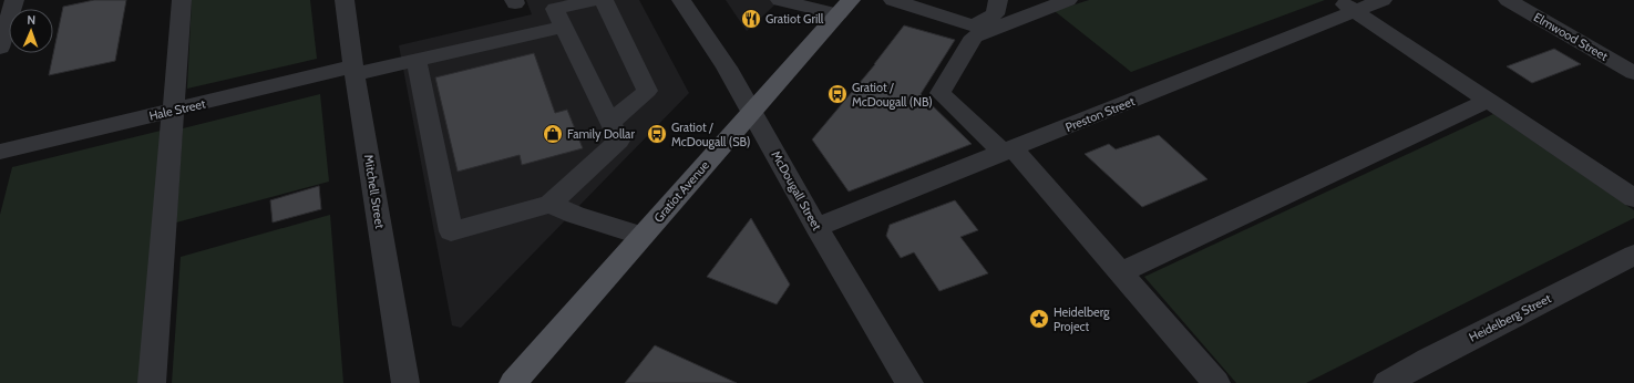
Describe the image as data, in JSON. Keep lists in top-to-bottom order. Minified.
{"streets":{"main road":["Gratiot Avenue"],"street":["Elmwood Street","Hale Street","Preston Street","McDougall Street","Mitchell Street","Heidelberg Street"]},"crossings":[["Hale Street","Mitchell Street"],["Preston Street","McDougall Street"],["McDougall Street","Gratiot Avenue"]],"places":{"restaurant":["Gratiot Grill"],"bus stop":["Gratiot / McDougall (NB)","Gratiot / McDougall (SB)"],"shop":["Family Dollar"],"place":["Heidelberg Project"]},"north":"top"}
